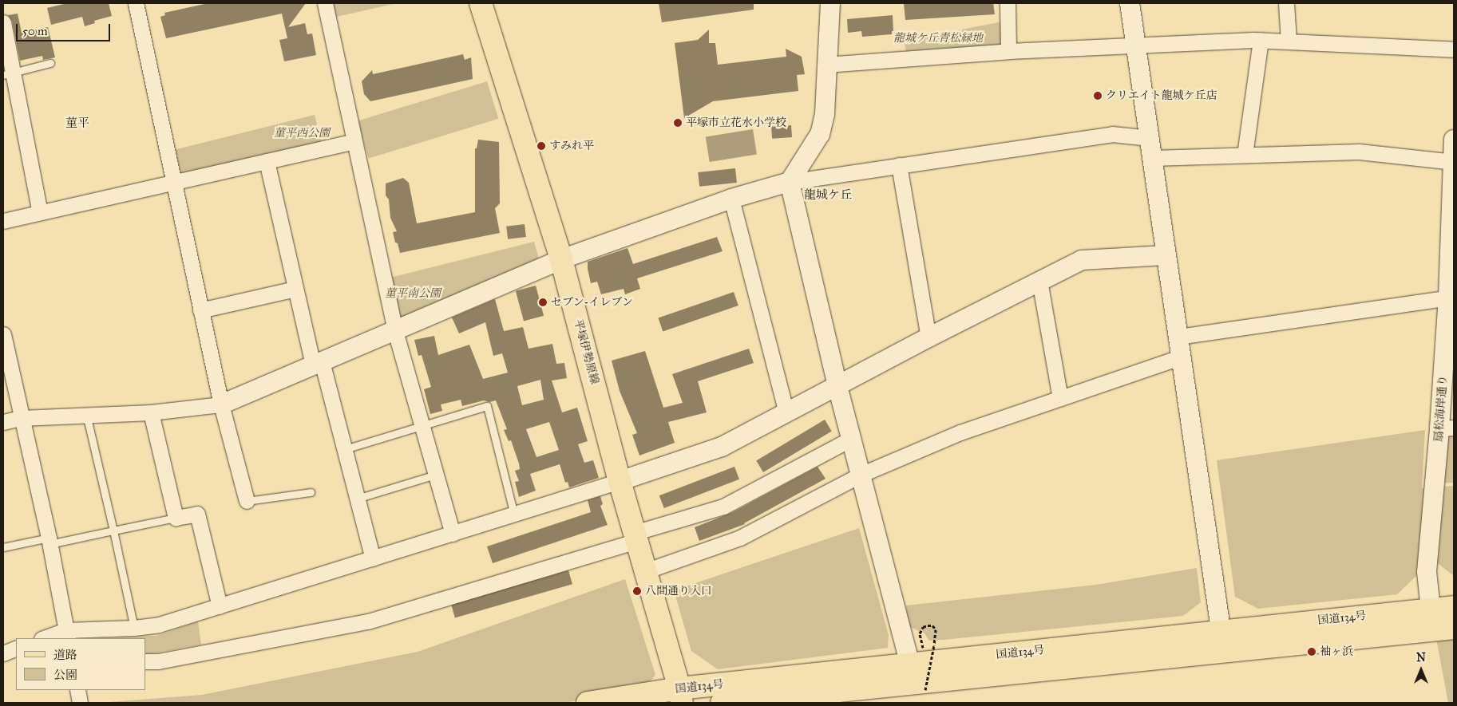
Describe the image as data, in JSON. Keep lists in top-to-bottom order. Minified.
{"streets":{"main road":["平塚伊勢原線","国道134号"],"street":["扇松海岸通り"]},"crossings":[["平塚伊勢原線","国道134号"],["扇松海岸通り","国道134号"]],"districts":["菫平","龍城ケ丘"],"parks":["龍城ケ丘青松緑地","菫平西公園","菫平南公園"],"places":["クリエイト龍城ケ丘店","平塚市立花水小学校","すみれ平","セブン-イレブン","八間通り入口","袖ヶ浜"],"legend":["道路","公園"],"scale_bar":"50 m","north":"top"}
